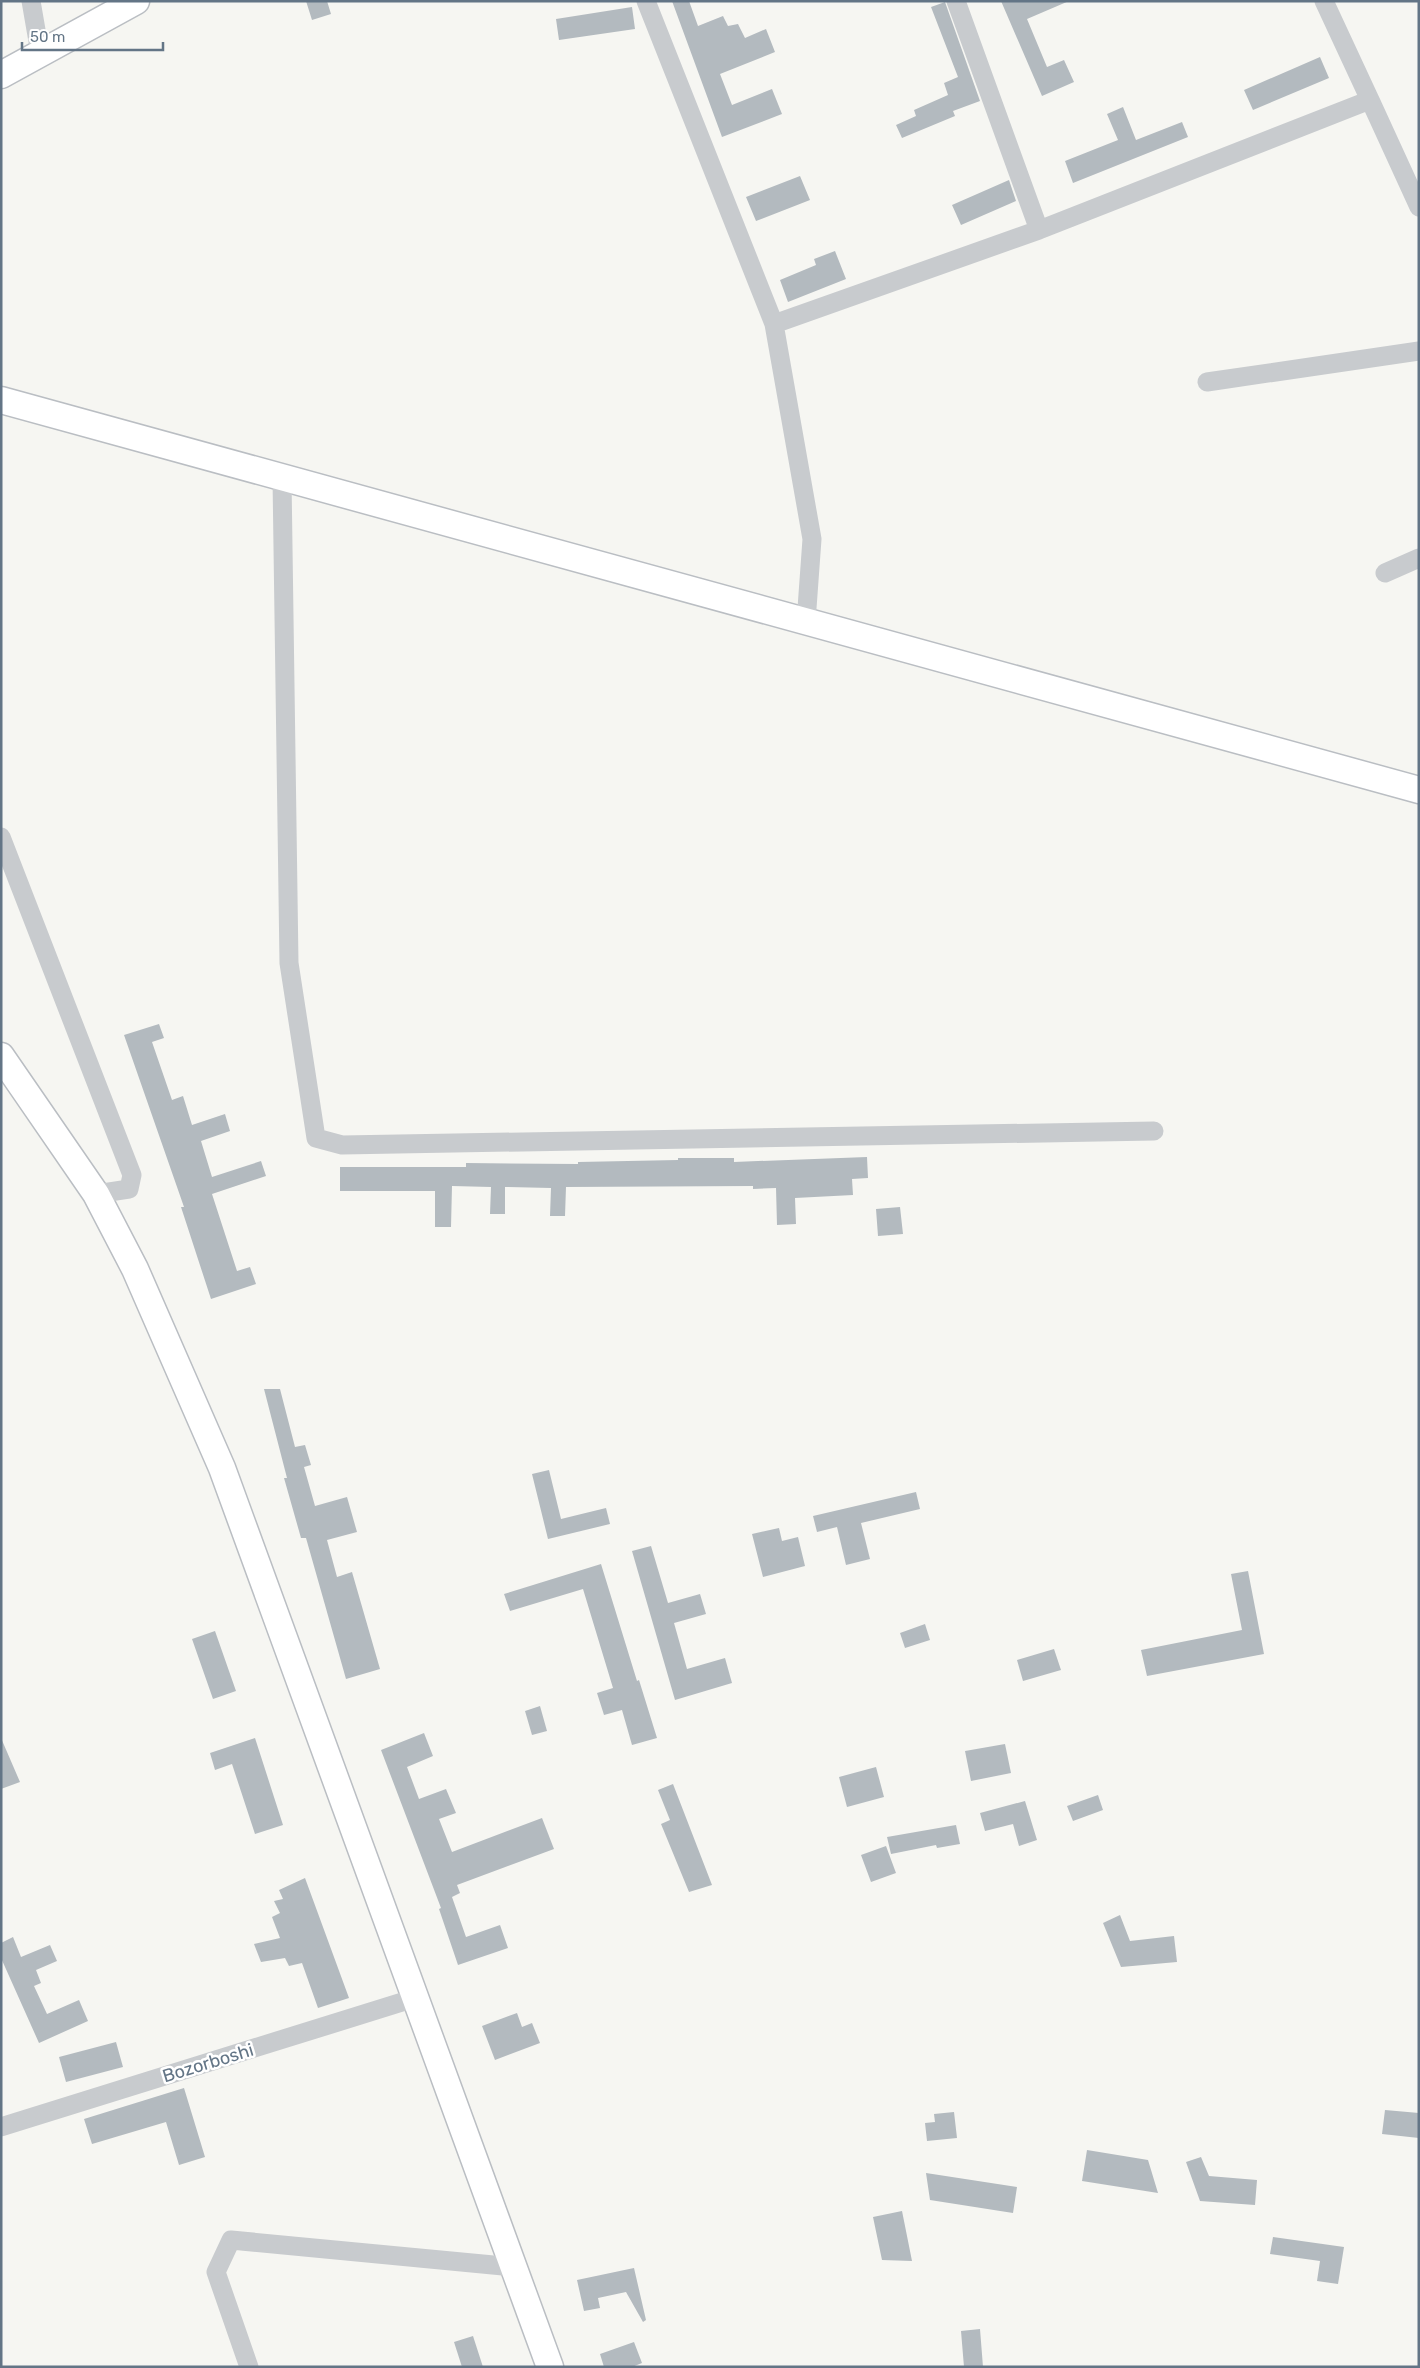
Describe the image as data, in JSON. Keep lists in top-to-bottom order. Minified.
{"streets":{"street":["Bozorboshi"]},"scale_bar":"50 m"}
